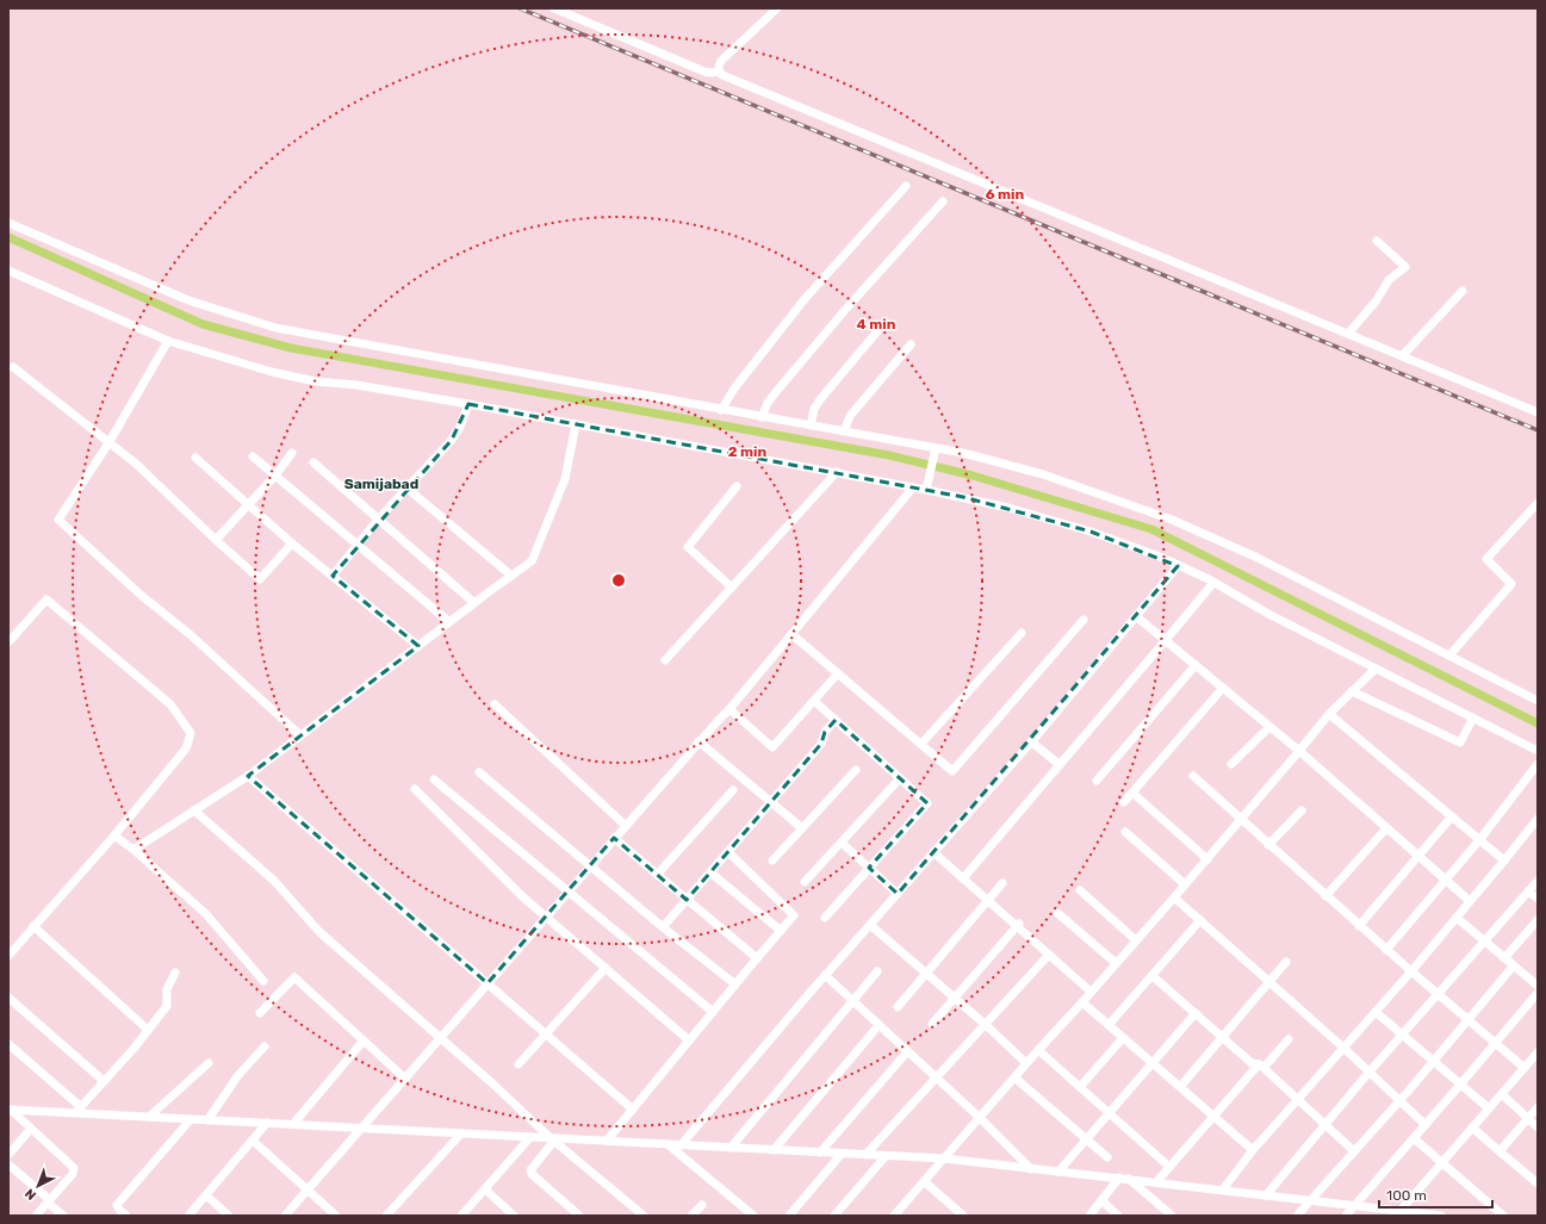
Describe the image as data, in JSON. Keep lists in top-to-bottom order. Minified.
{"districts":["Samijabad"],"scale_bar":"100 m","north":"bottom left","rings":["6 min","4 min","2 min"]}
